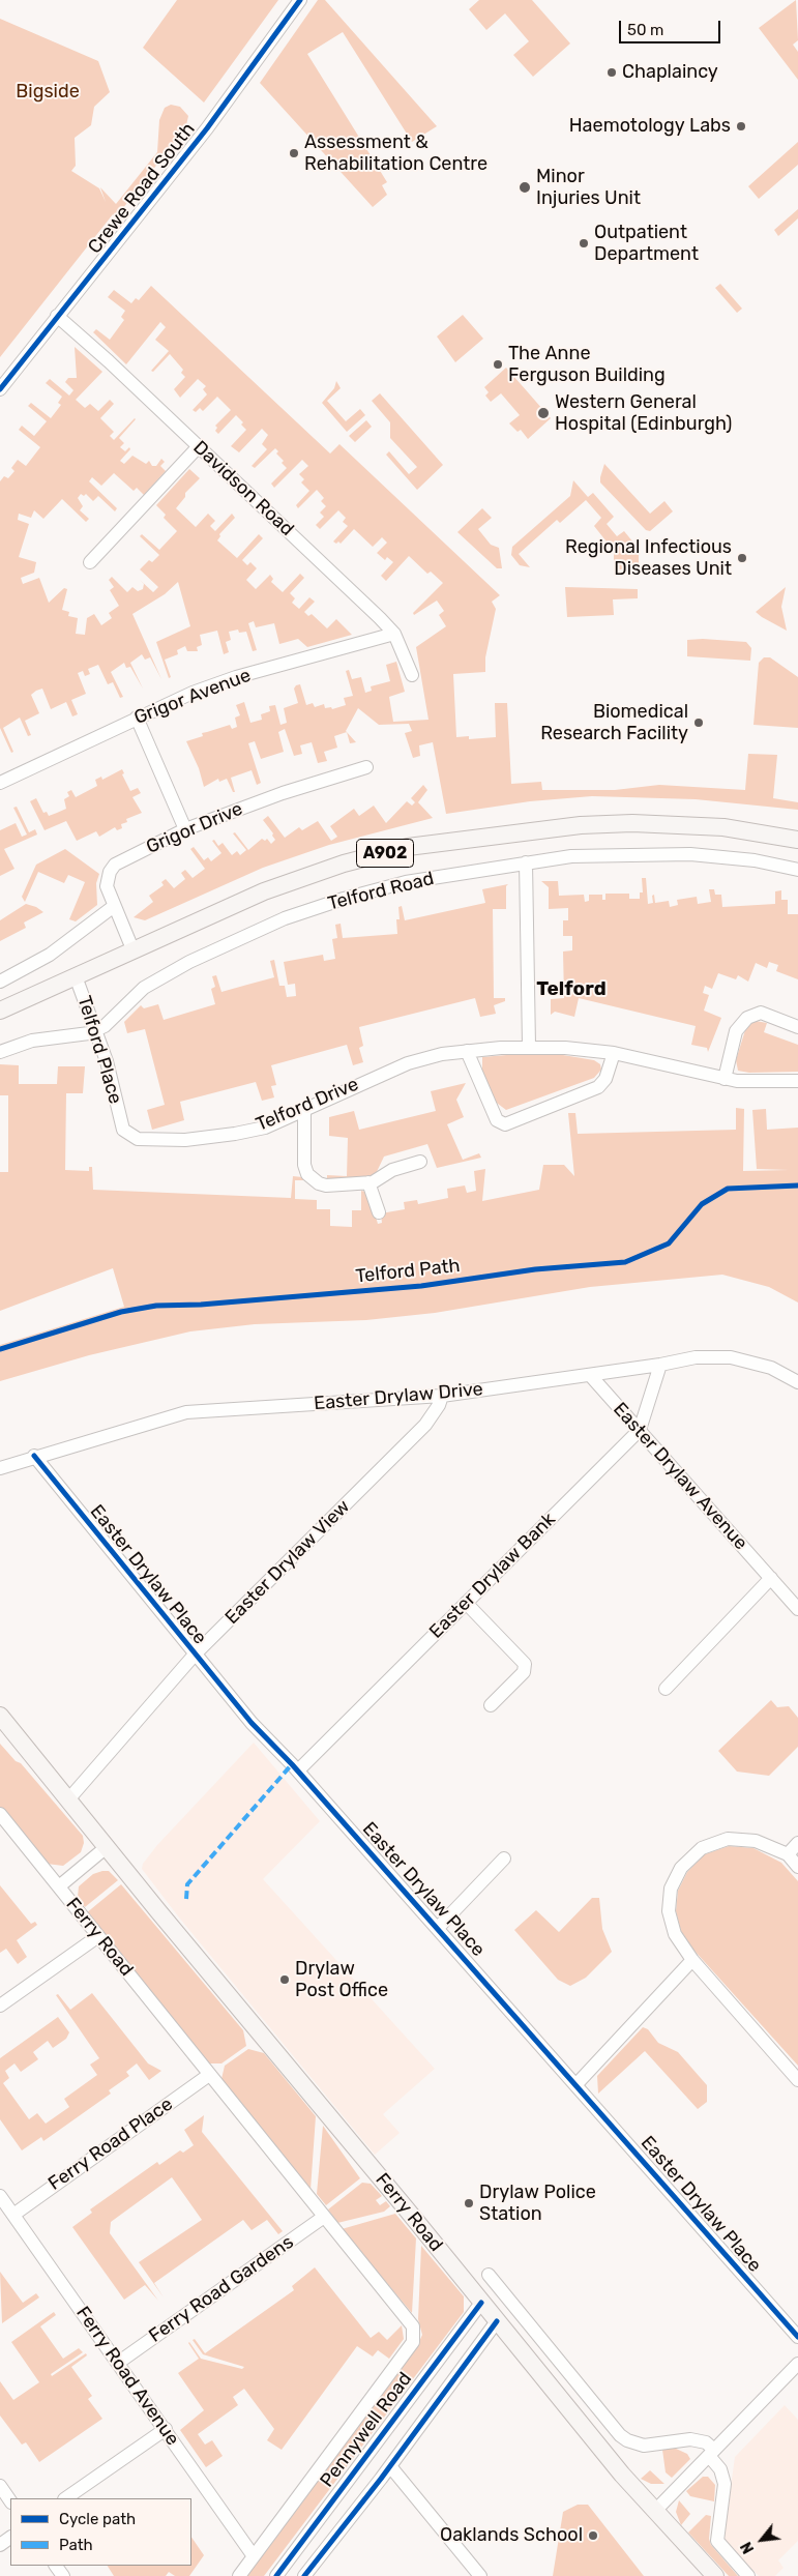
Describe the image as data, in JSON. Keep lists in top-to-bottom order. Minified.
{"streets":{"main road":["A902","Telford Road","Ferry Road"],"street":["Crewe Road South","Davidson Road","Grigor Avenue","Grigor Drive","Telford Place","Telford Drive","Easter Drylaw Drive","Easter Drylaw Avenue","Easter Drylaw View","Easter Drylaw Place","Easter Drylaw Bank","Ferry Road Place","Ferry Road Gardens","Ferry Road Avenue","Pennywell Road"],"cycle path":["Telford Path"]},"crossings":[["Crewe Road South","Davidson Road"],["Davidson Road","Grigor Avenue"],["Grigor Drive","Telford Road"],["Telford Road","Telford Place"],["Telford Place","Telford Drive"],["Easter Drylaw Drive","Easter Drylaw Avenue"],["Easter Drylaw Drive","Easter Drylaw View"],["Easter Drylaw Drive","Easter Drylaw Place"],["Easter Drylaw Drive","Easter Drylaw Bank"],["Easter Drylaw Avenue","Easter Drylaw Bank"],["Easter Drylaw View","Easter Drylaw Place"],["Easter Drylaw View","Ferry Road"],["Easter Drylaw Place","Easter Drylaw Bank"],["Ferry Road","Ferry Road Place"],["Ferry Road","Ferry Road Gardens"],["Ferry Road","Pennywell Road"],["Ferry Road Place","Ferry Road Avenue"],["Ferry Road Gardens","Ferry Road Avenue"],["Ferry Road Avenue","Pennywell Road"]],"districts":["Telford"],"parks":["Bigside"],"places":["Chaplaincy","Haemotology Labs","Assessment & Rehabilitation Centre","Minor Injuries Unit","Outpatient Department","The Anne Ferguson Building","Western General Hospital (Edinburgh)","Regional Infectious Diseases Unit","Biomedical Research Facility","Drylaw Post Office","Drylaw Police Station","Oaklands School"],"legend":["Cycle path","Path"],"scale_bar":"50 m","north":"bottom left"}
